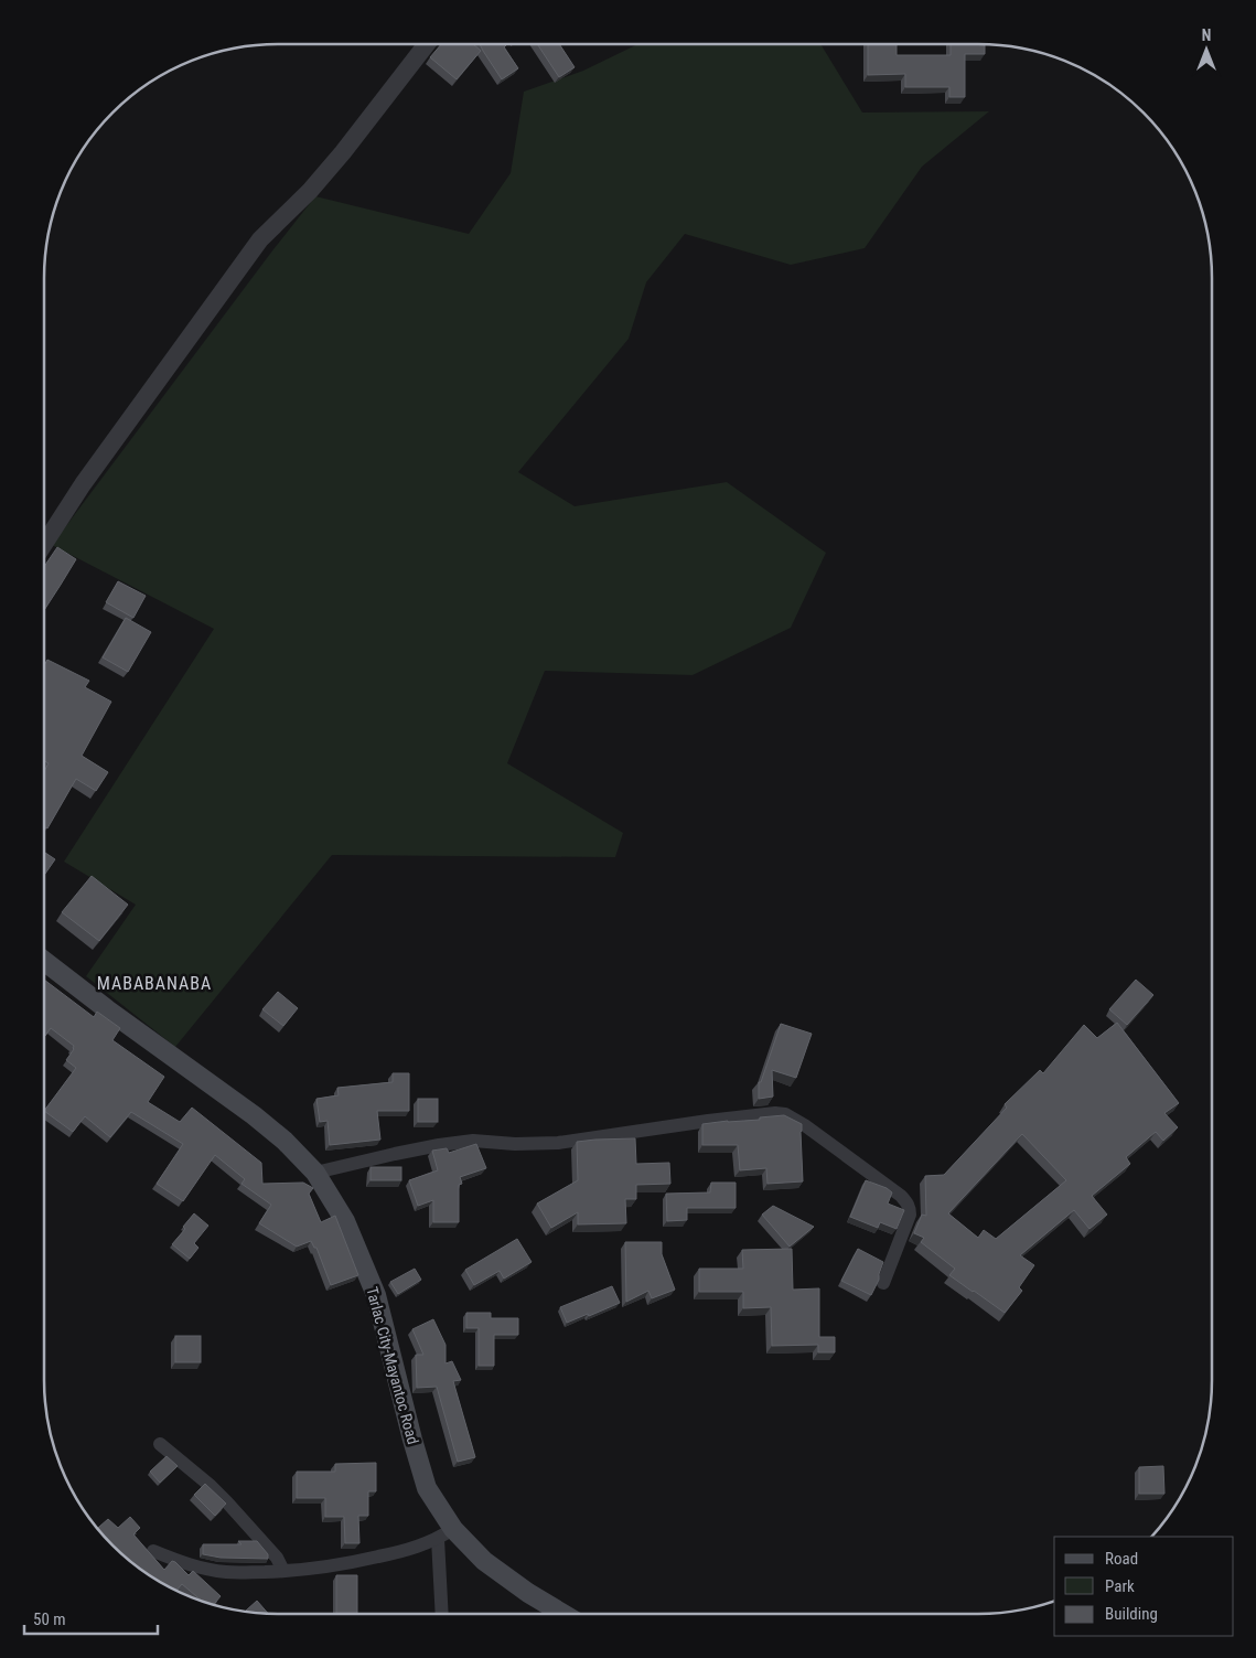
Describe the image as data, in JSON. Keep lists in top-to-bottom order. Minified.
{"streets":{"main road":["Tarlac City-Mayantoc Road"]},"districts":["MABABANABA"],"legend":["Road","Park","Building"],"scale_bar":"50 m","north":"top"}
